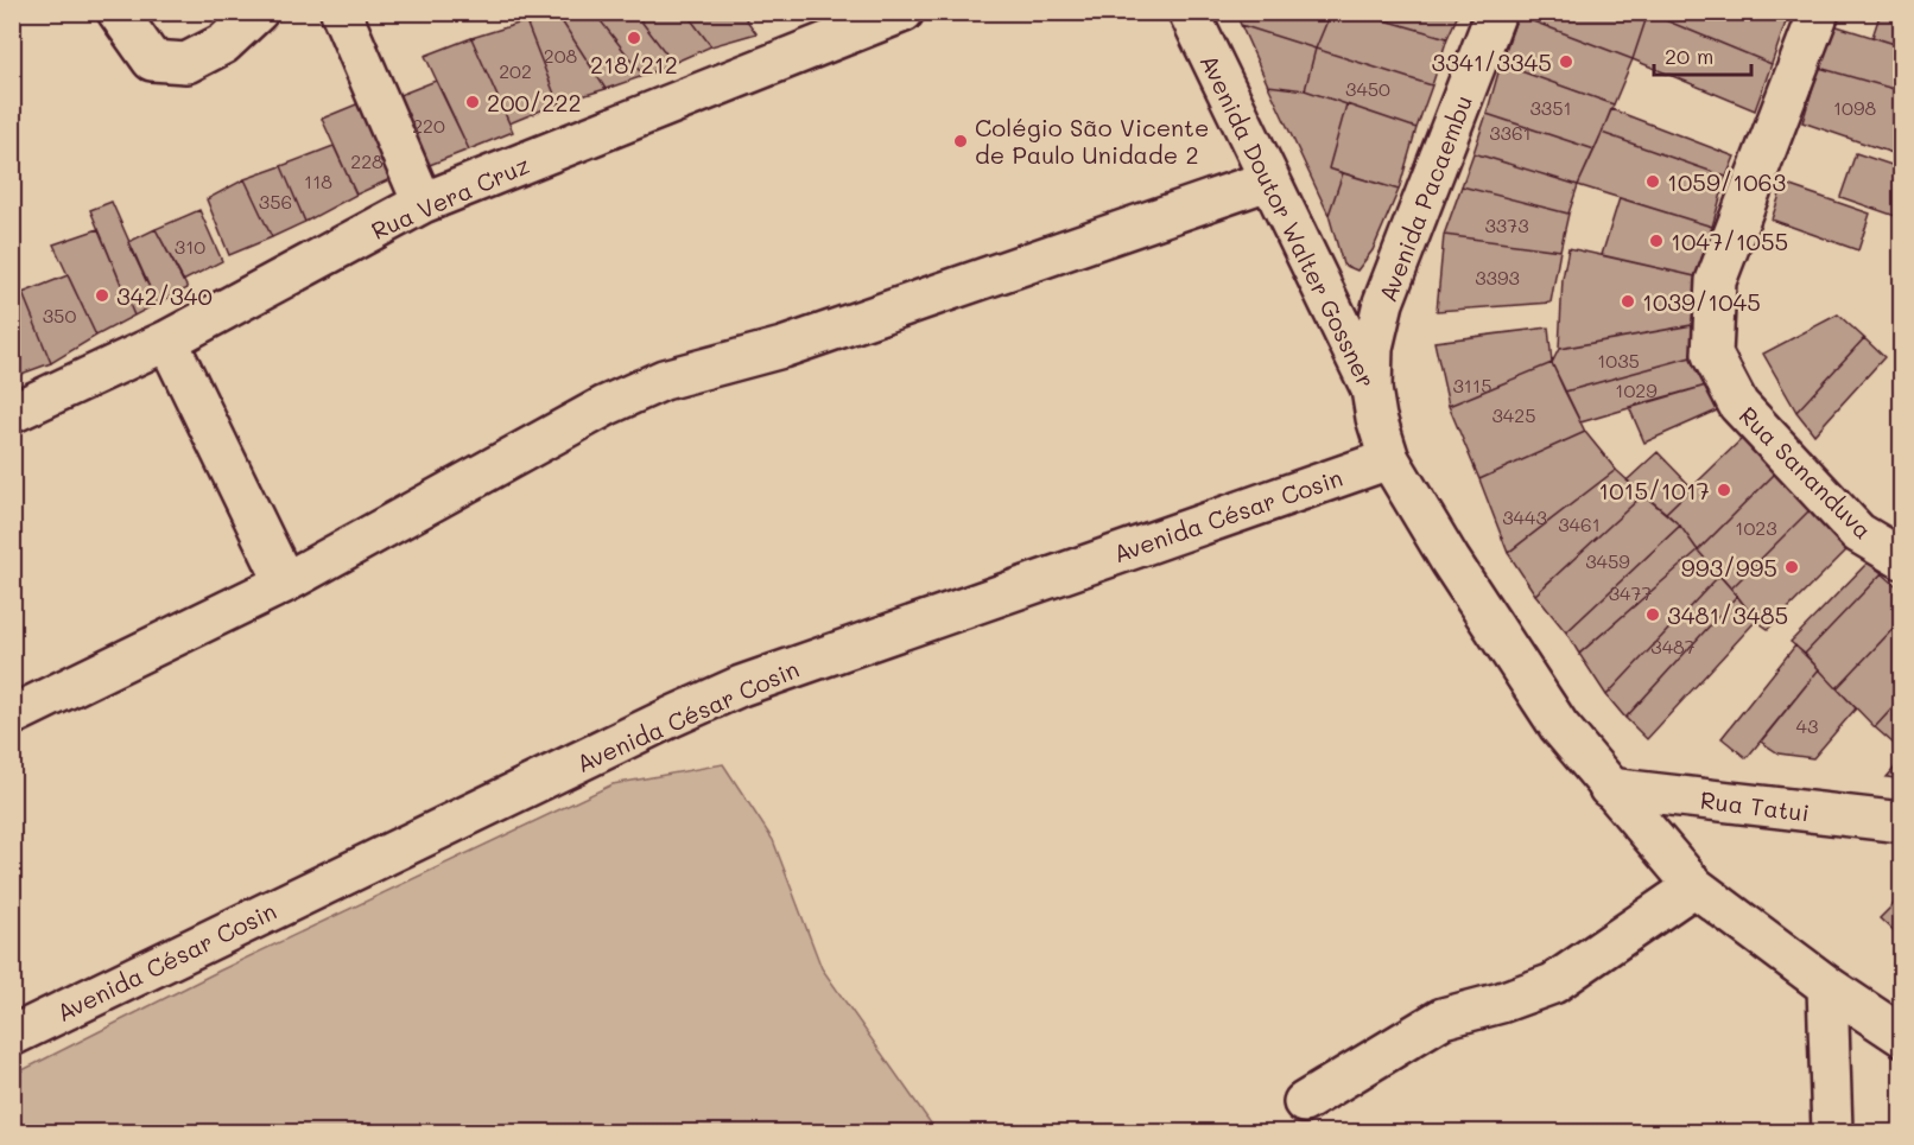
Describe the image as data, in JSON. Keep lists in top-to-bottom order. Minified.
{"streets":{"street":["Rua Vera Cruz","Avenida Pacaembu","Avenida Doutor Walter Gossner","Rua Sananduva","Avenida César Cosin","Rua Tatui"]},"crossings":[["Avenida Pacaembu","Avenida Doutor Walter Gossner"],["Avenida Doutor Walter Gossner","Avenida César Cosin"],["Avenida Doutor Walter Gossner","Rua Tatui"]],"places":["218/212","3341/3345","200/222","Colégio São Vicente de Paulo Unidade 2","1059/1063","1047/1055","342/340","1039/1045","1015/1017","993/995","3481/3485"],"house_numbers":["208","202","3450","3351","1098","220","3361","228","118","356","3373","310","3393","350","1035","3115","1029","3425","3443","3461","1023","3459","3477","3487","43"],"scale_bar":"20 m"}
